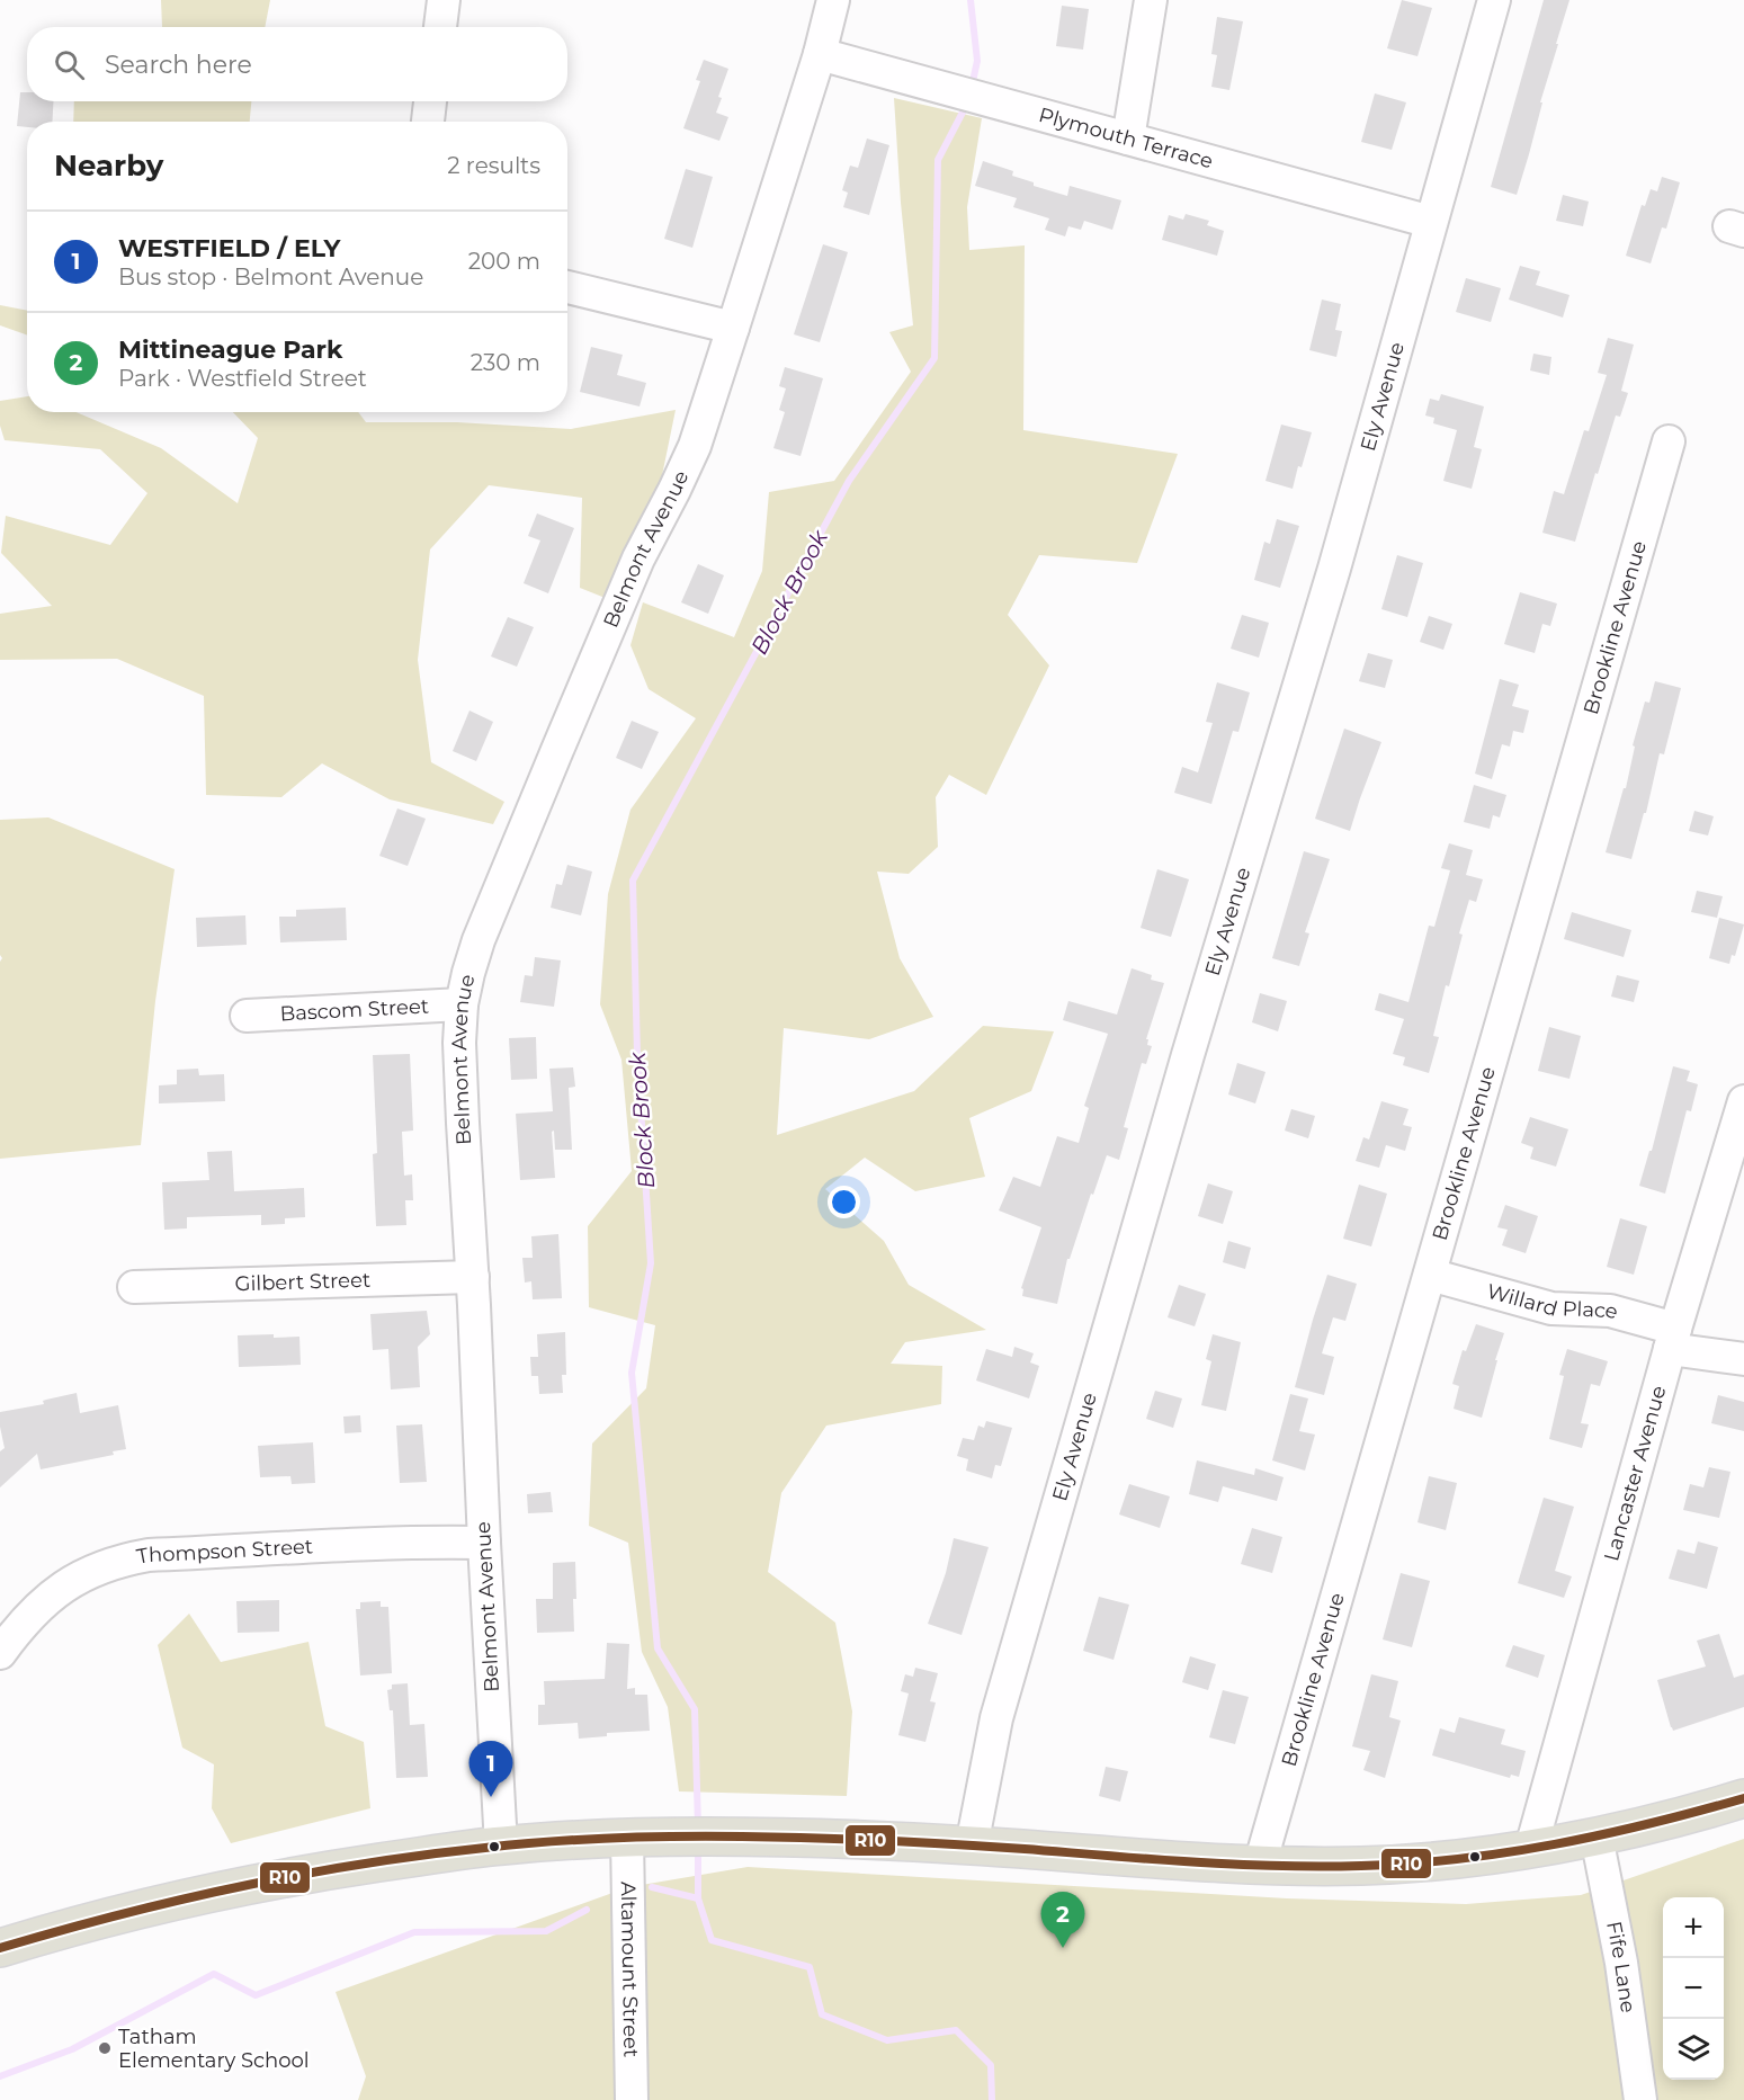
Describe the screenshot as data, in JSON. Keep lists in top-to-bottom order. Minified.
{"streets":{"street":["Plymouth Terrace","Ely Avenue","Belmont Avenue","Brookline Avenue","Bascom Street","Gilbert Street","Willard Place","Lancaster Avenue","Thompson Street","Fife Lane","Altamount Street"]},"crossings":[["Plymouth Terrace","Ely Avenue"],["Plymouth Terrace","Belmont Avenue"],["Belmont Avenue","Bascom Street"],["Belmont Avenue","Gilbert Street"],["Belmont Avenue","Thompson Street"],["Brookline Avenue","Willard Place"],["Willard Place","Lancaster Avenue"]],"water":["Block Brook"],"places":["Tatham Elementary School"],"lines":["transit line R10"],"page":{"search":"Search here","heading":["Nearby","2 results"],"list":[{"mark":"1","name":"WESTFIELD / ELY","note":"Bus stop · Belmont Avenue","value":"200 m"},{"mark":"2","name":"Mittineague Park","note":"Park · Westfield Street","value":"230 m"}],"pins":["1","2"],"map_buttons":["+","−"]}}
